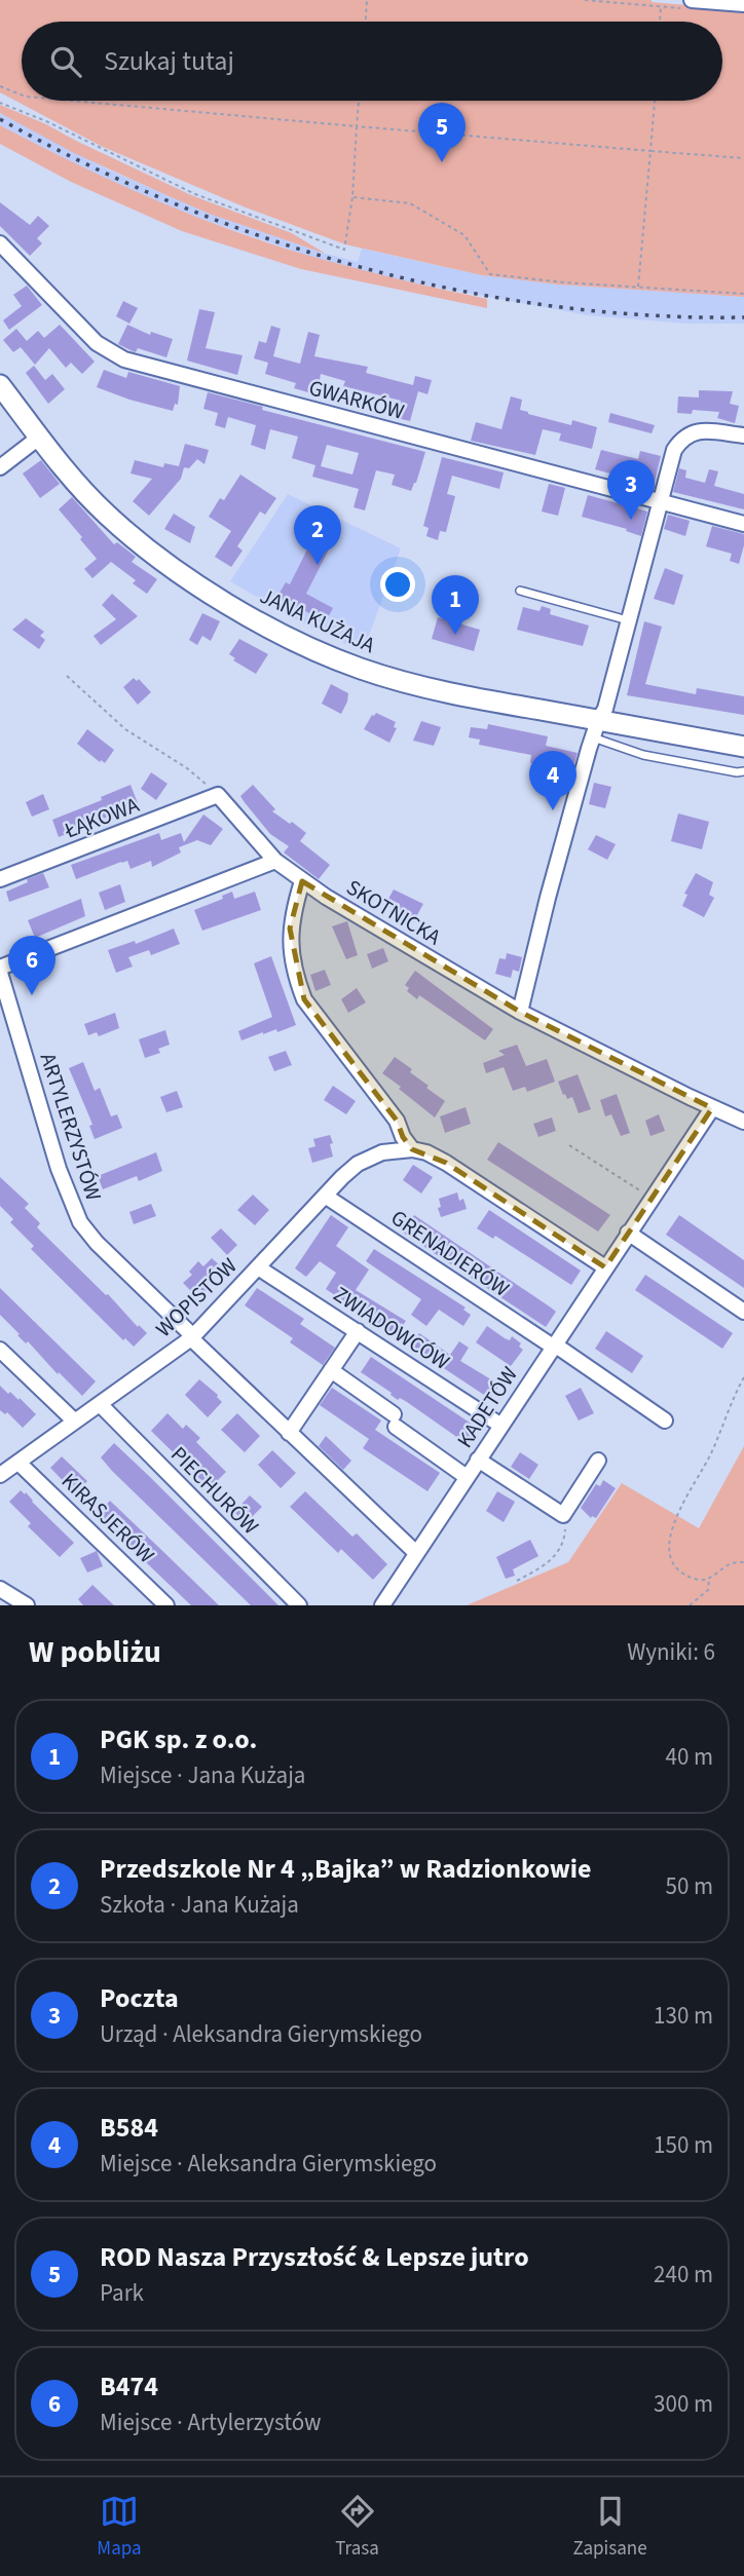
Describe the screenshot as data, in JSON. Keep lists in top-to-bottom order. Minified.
{"streets":{"street":["GWARKÓW","JANA KUŻAJA","ŁĄKOWA","SKOTNICKA","ARTYLERZYSTÓW","GRENADIERÓW","WOPISTÓW","ZWIADOWCÓW","KADETÓW","PIECHURÓW","KIRASJERÓW"]},"crossings":[["ŁĄKOWA","SKOTNICKA"],["SKOTNICKA","KADETÓW"],["ARTYLERZYSTÓW","WOPISTÓW"],["ARTYLERZYSTÓW","KADETÓW"],["GRENADIERÓW","WOPISTÓW"],["GRENADIERÓW","KADETÓW"],["WOPISTÓW","ZWIADOWCÓW"],["WOPISTÓW","KADETÓW"],["WOPISTÓW","PIECHURÓW"],["WOPISTÓW","KIRASJERÓW"],["ZWIADOWCÓW","KADETÓW"]],"page":{"search":"Szukaj tutaj","pins":["5","3","2","1","4","6"],"heading":["W pobliżu","Wyniki: 6"],"list":[{"mark":"1","name":"PGK sp. z o.o.","note":"Miejsce · Jana Kużaja","value":"40 m"},{"mark":"2","name":"Przedszkole Nr 4 „Bajka” w Radzionkowie","note":"Szkoła · Jana Kużaja","value":"50 m"},{"mark":"3","name":"Poczta","note":"Urząd · Aleksandra Gierymskiego","value":"130 m"},{"mark":"4","name":"B584","note":"Miejsce · Aleksandra Gierymskiego","value":"150 m"},{"mark":"5","name":"ROD Nasza Przyszłość & Lepsze jutro","note":"Park","value":"240 m"},{"mark":"6","name":"B474","note":"Miejsce · Artylerzystów","value":"300 m"}],"nav":["Mapa","Trasa","Zapisane"]}}
